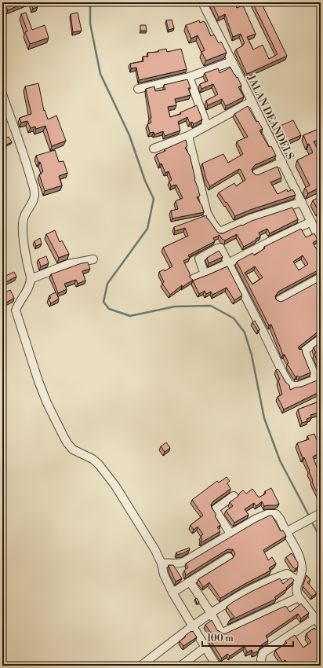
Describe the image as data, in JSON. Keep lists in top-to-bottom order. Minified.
{"streets":{"street":["JALAN DEANDELS"]},"scale_bar":"100 m"}
